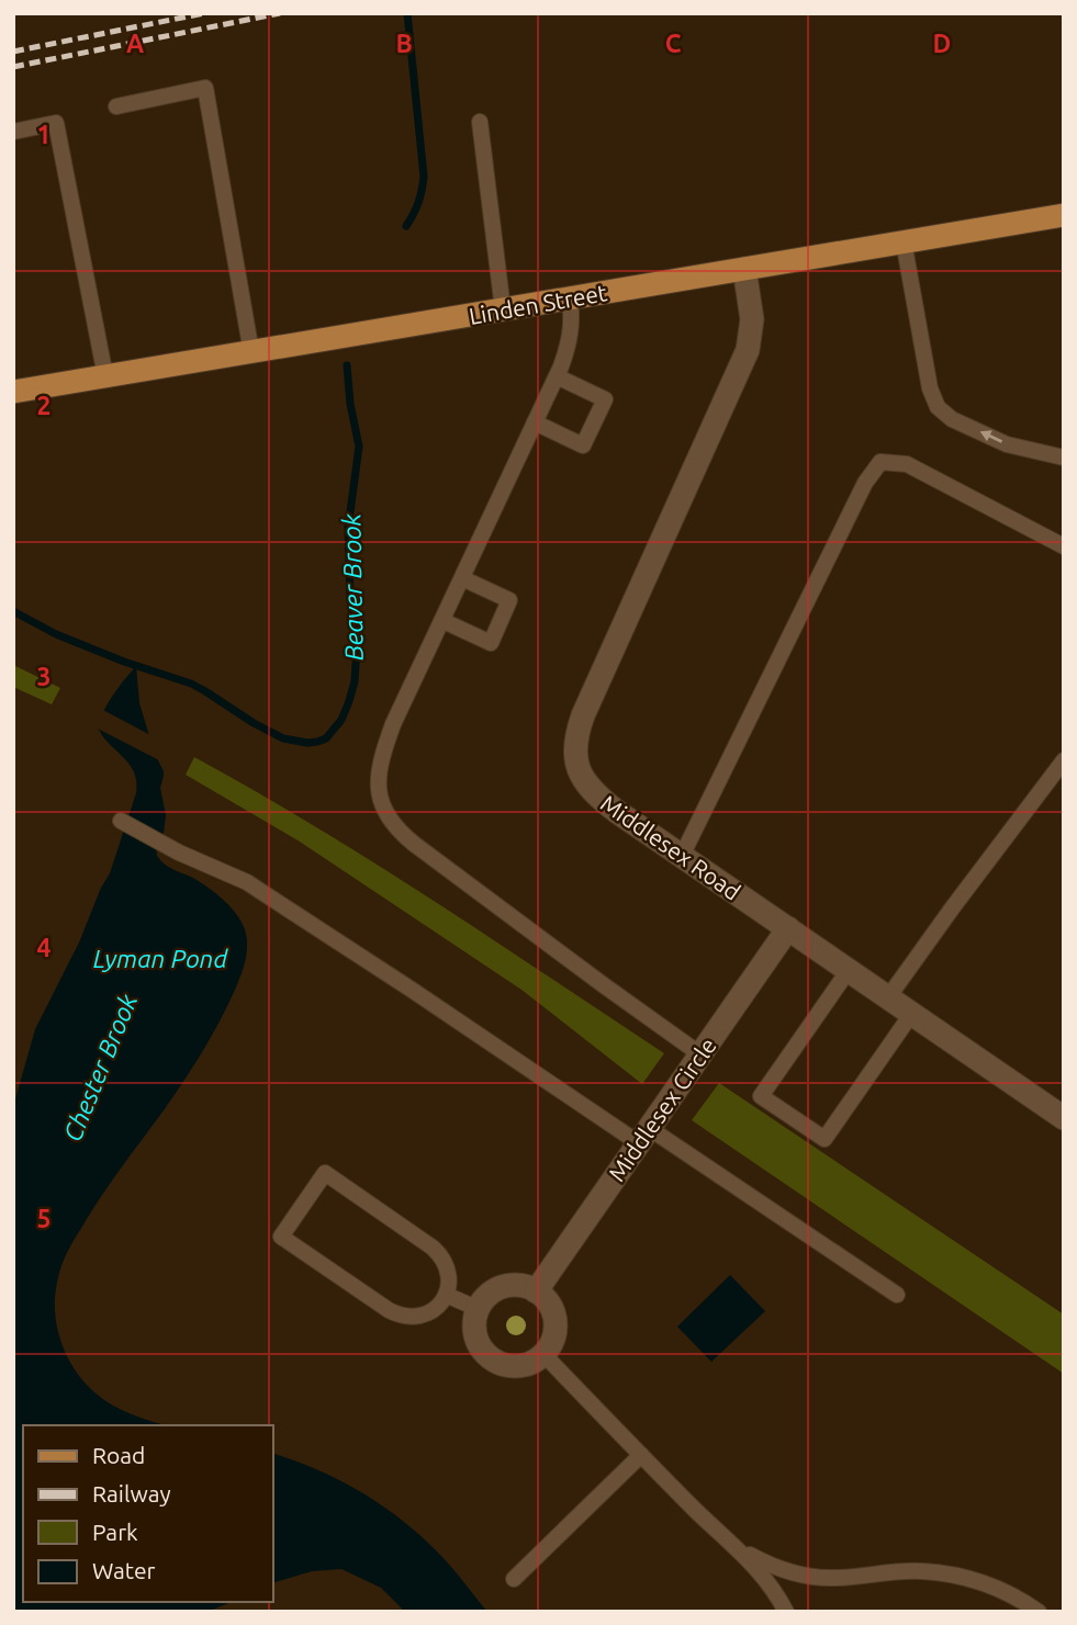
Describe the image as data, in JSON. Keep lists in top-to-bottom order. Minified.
{"streets":{"main road":["Linden Street"],"street":["Middlesex Road","Middlesex Circle"]},"crossings":[["Linden Street","Middlesex Road"],["Middlesex Road","Middlesex Circle"]],"water":["Beaver Brook","Lyman Pond","Chester Brook"],"legend":["Road","Railway","Park","Water"],"grid":{"columns":["A","B","C","D"],"rows":["1","2","3","4","5"]}}
